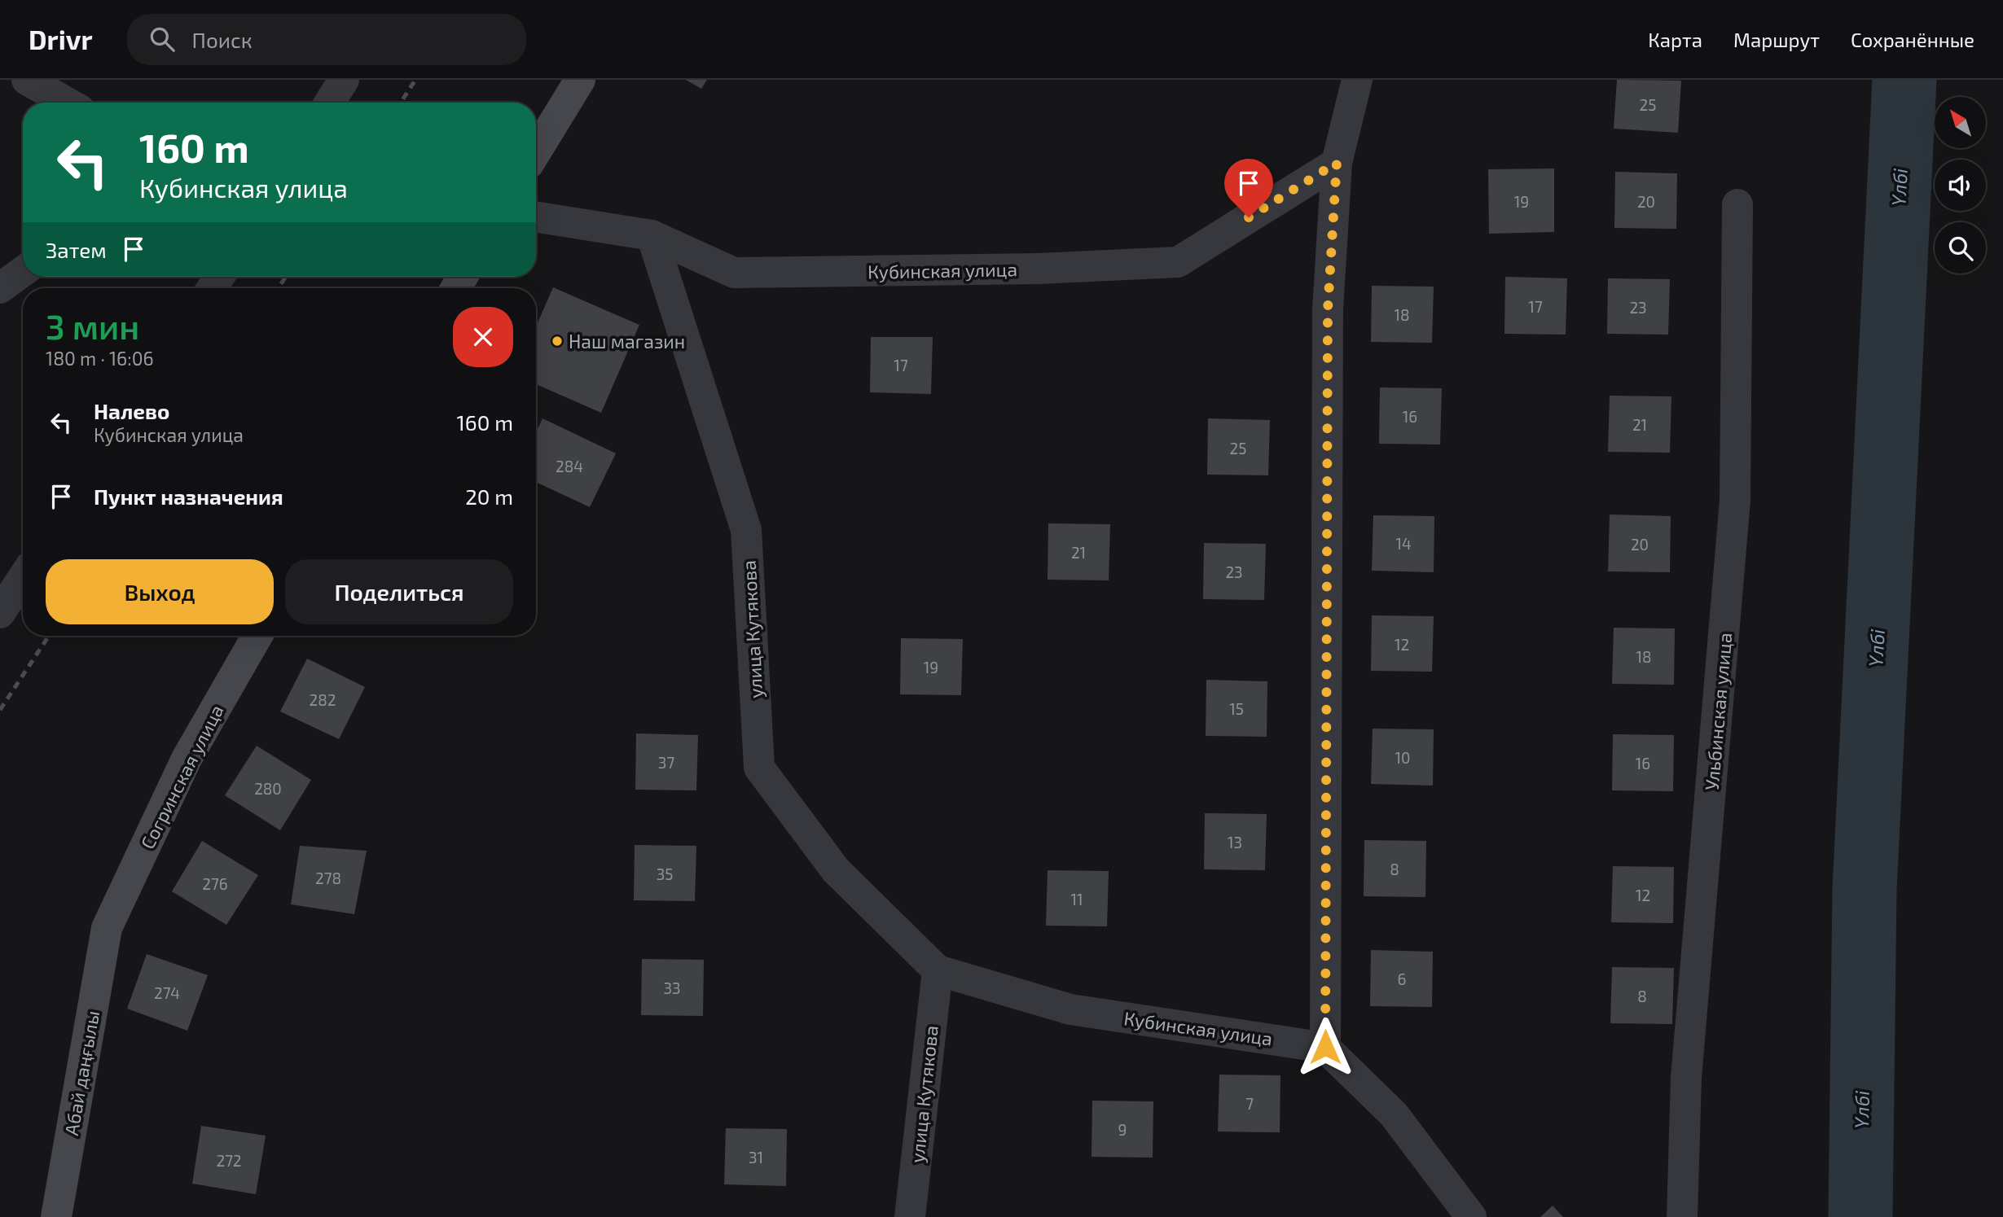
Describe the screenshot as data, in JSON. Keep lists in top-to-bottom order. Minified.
{"streets":{"main road":["Согринская улица","Абай даңғылы"],"street":["Кубинская улица","улица Кутякова","Ульбинская улица"]},"crossings":[["Кубинская улица","улица Кутякова"],["Согринская улица","Абай даңғылы"]],"water":["Үлбі"],"places":["Наш магазин"],"house_numbers":["25","19","20","17","23","18","17","16","21","25","284","14","20","21","23","12","18","19","282","15","10","37","16","280","13","8","35","278","276","12","11","6","33","274","8","7","9","31","272"],"north":"top left","page":{"header":"Drivr","search":"Поиск","nav":["Карта","Маршрут","Сохранённые"],"turn":["160 m","Кубинская улица"],"then":"Затем","heading":["3 мин","180 m · 16:06"],"list":[{"name":"Налево","note":"Кубинская улица","value":"160 m"},{"name":"Пункт назначения","value":"20 m"}],"buttons":["Выход","Поделиться"]}}
